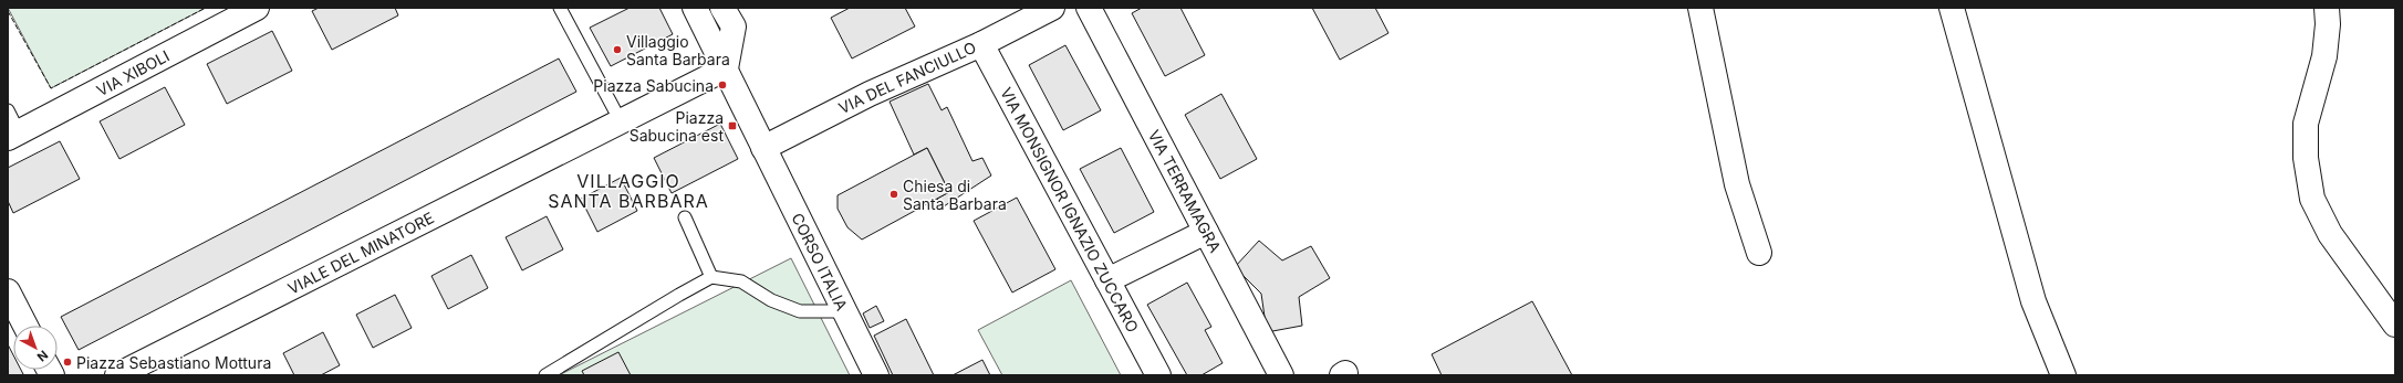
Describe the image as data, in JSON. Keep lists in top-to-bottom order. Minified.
{"streets":{"street":["VIA XIBOLI","VIA DEL FANCIULLO","VIA TERRAMAGRA","VIA MONSIGNOR IGNAZIO ZUCCARO","VIALE DEL MINATORE","CORSO ITALIA"]},"crossings":[["VIA DEL FANCIULLO","VIA MONSIGNOR IGNAZIO ZUCCARO"],["VIA DEL FANCIULLO","CORSO ITALIA"]],"districts":["VILLAGGIO SANTA BARBARA"],"places":{"other":["Villaggio Santa Barbara","Piazza Sabucina","Chiesa di Santa Barbara","Piazza Sebastiano Mottura"],"transit":["Piazza Sabucina est"]},"north":"bottom right"}
